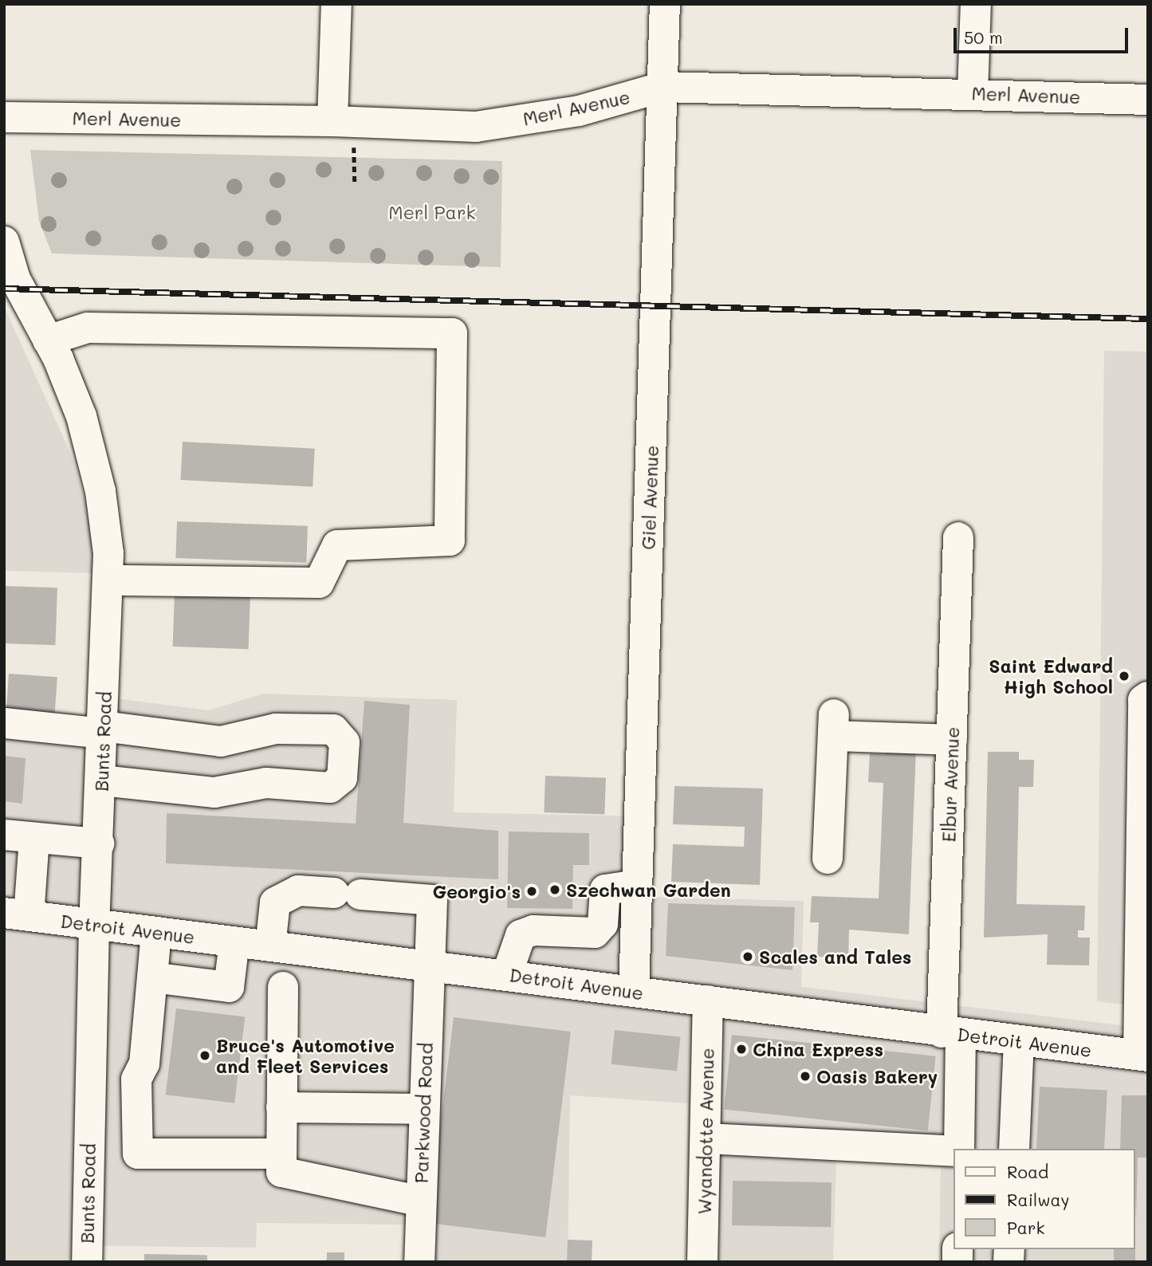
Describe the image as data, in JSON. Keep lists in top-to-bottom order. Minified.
{"streets":{"street":["Merl Avenue","Giel Avenue","Bunts Road","Elbur Avenue","Detroit Avenue","Parkwood Road","Wyandotte Avenue"]},"crossings":[["Merl Avenue","Giel Avenue"],["Giel Avenue","Detroit Avenue"],["Bunts Road","Detroit Avenue"],["Elbur Avenue","Detroit Avenue"],["Detroit Avenue","Parkwood Road"],["Detroit Avenue","Wyandotte Avenue"]],"parks":["Merl Park"],"places":["Saint Edward High School","Szechwan Garden","Georgio's","Scales and Tales","China Express","Bruce's Automotive and Fleet Services","Oasis Bakery"],"legend":["Road","Railway","Park"],"scale_bar":"50 m"}
